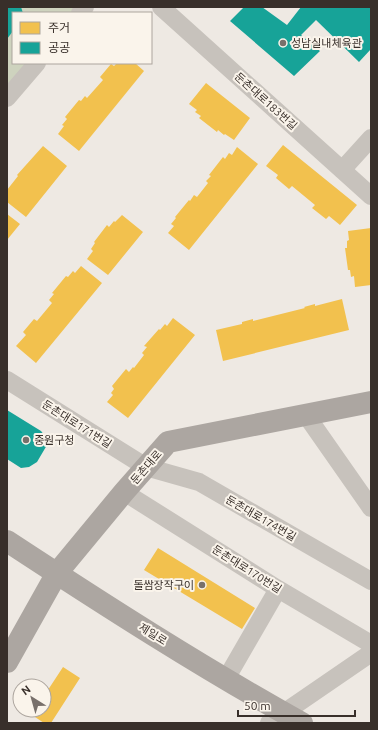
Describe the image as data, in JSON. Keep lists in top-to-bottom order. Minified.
{"streets":{"main road":["둔촌대로","제일로"],"street":["둔촌대로183번길","둔촌대로171번길","둔촌대로174번길","둔촌대로170번길"]},"crossings":[["둔촌대로171번길","둔촌대로"],["둔촌대로171번길","둔촌대로174번길"],["둔촌대로","둔촌대로174번길"],["둔촌대로","둔촌대로170번길"],["둔촌대로","제일로"]],"places":["성남실내체육관","중원구청","돌쌈장작구이"],"legend":["주거","공공"],"scale_bar":"50 m","north":"top left"}
